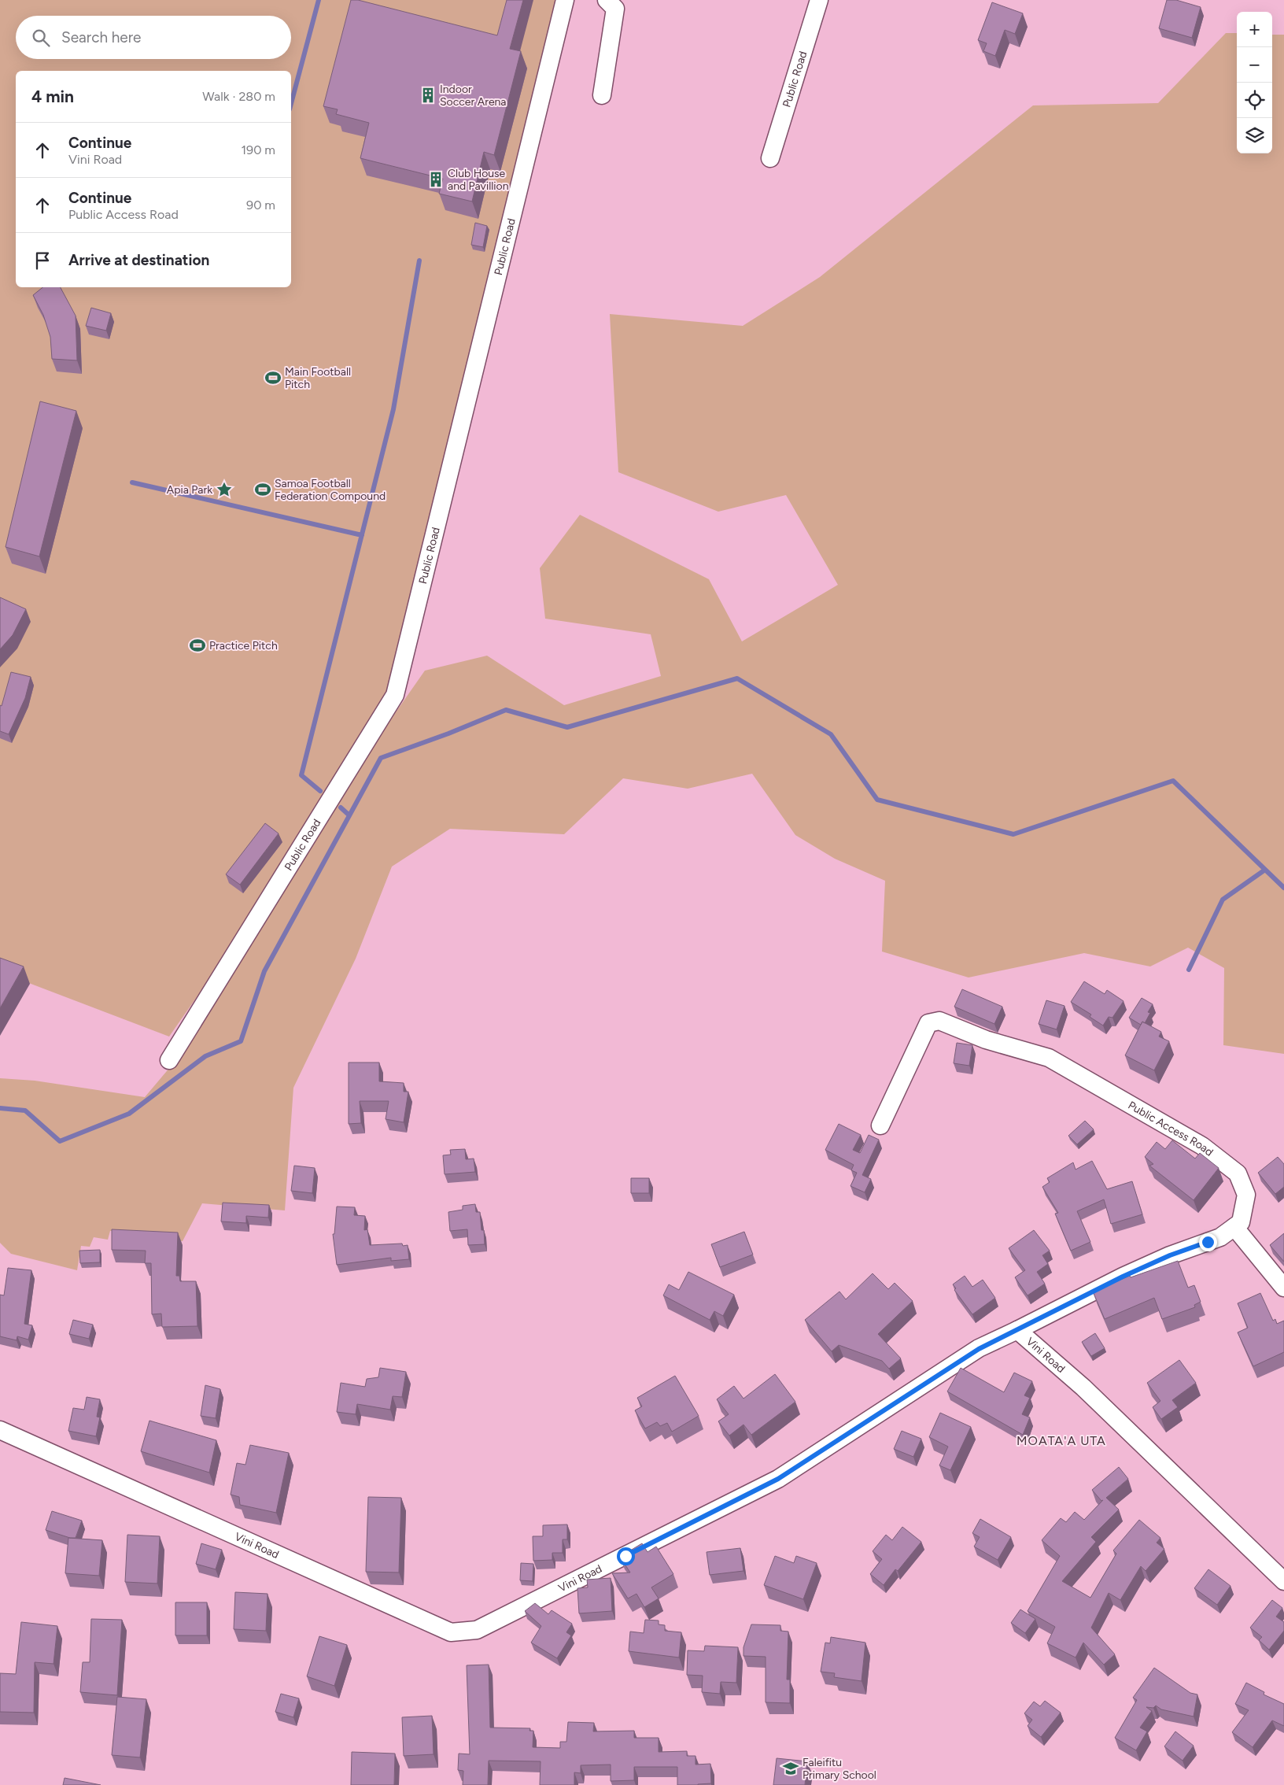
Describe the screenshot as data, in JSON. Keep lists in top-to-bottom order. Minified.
{"streets":{"street":["Public Road","Public Access Road","Vini Road"]},"districts":["MOATA'A UTA"],"places":{"building":["Indoor Soccer Arena","Club House and Pavillion"],"sports":["Main Football Pitch","Samoa Football Federation Compound","Practice Pitch"],"place":["Apia Park"],"school or university":["Faleifitu Primary School"]},"page":{"map_buttons":["+","−"],"search":"Search here","heading":["4 min","Walk · 280 m"],"list":[["Continue","Vini Road","190 m"],["Continue","Public Access Road","90 m"],"Arrive at destination"]}}
